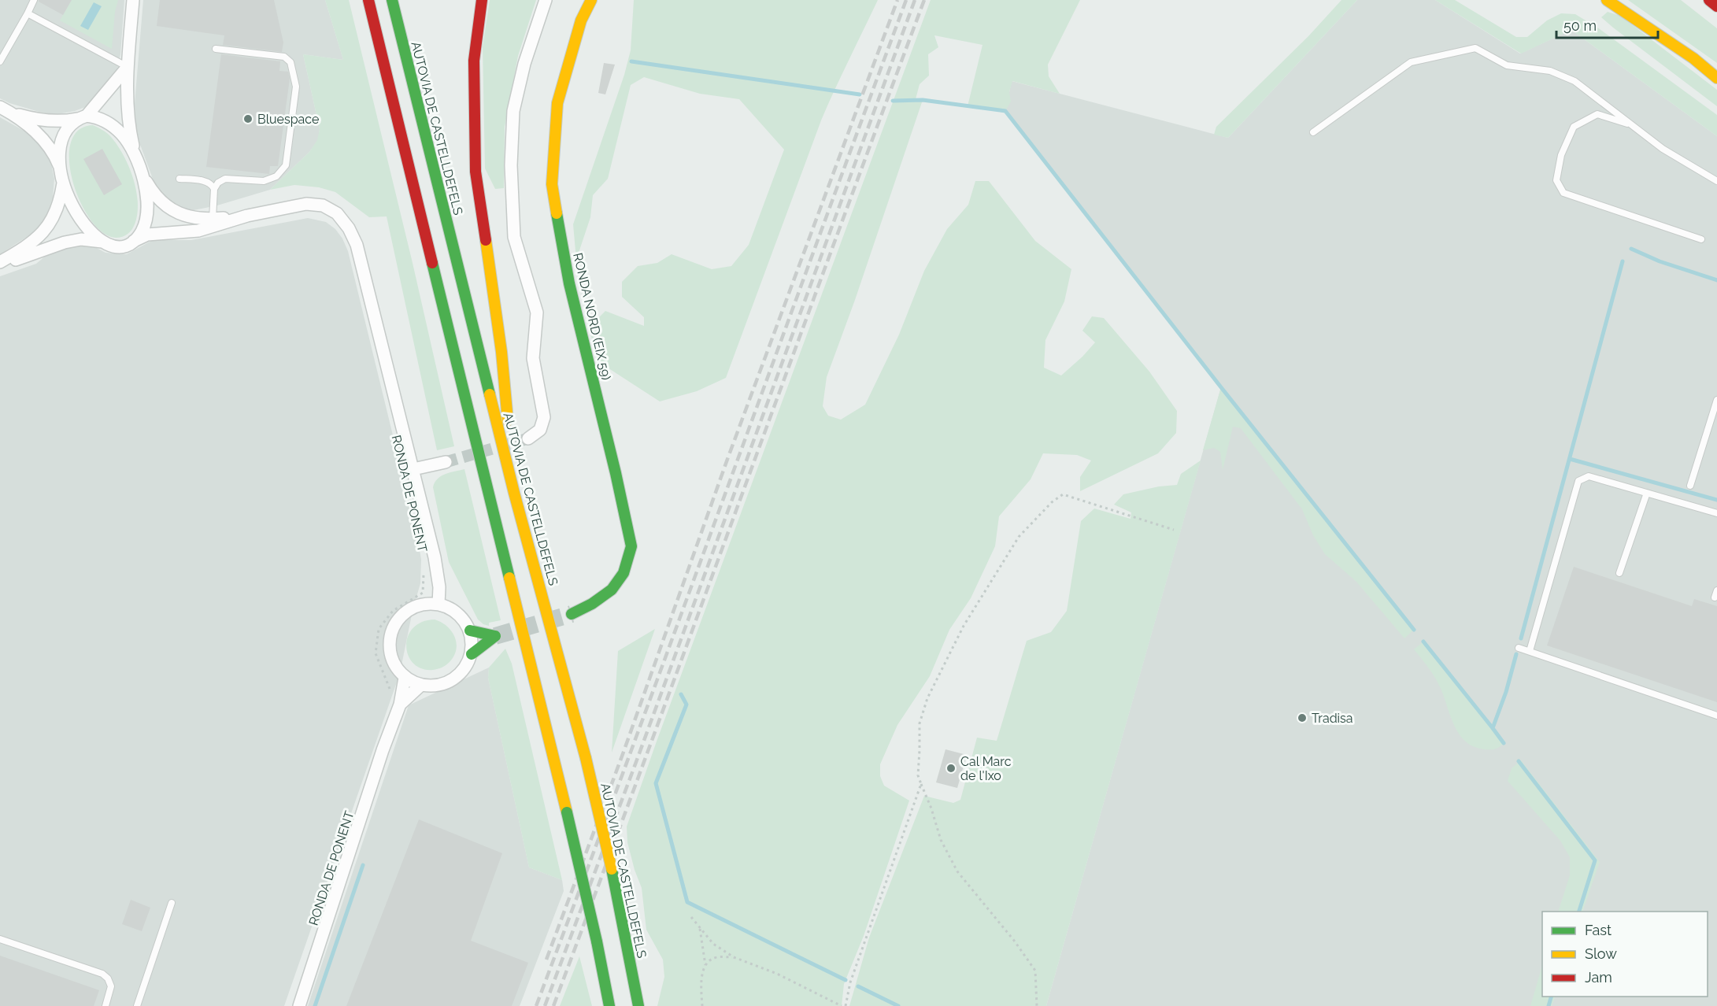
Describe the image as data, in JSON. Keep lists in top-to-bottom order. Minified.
{"streets":{"main road":["AUTOVIA DE CASTELLDEFELS","RONDA NORD (EIX 59)"],"street":["RONDA DE PONENT"]},"places":["Bluespace","Tradisa","Cal Marc de l'Ixo"],"legend":["Fast","Slow","Jam"],"scale_bar":"50 m"}
